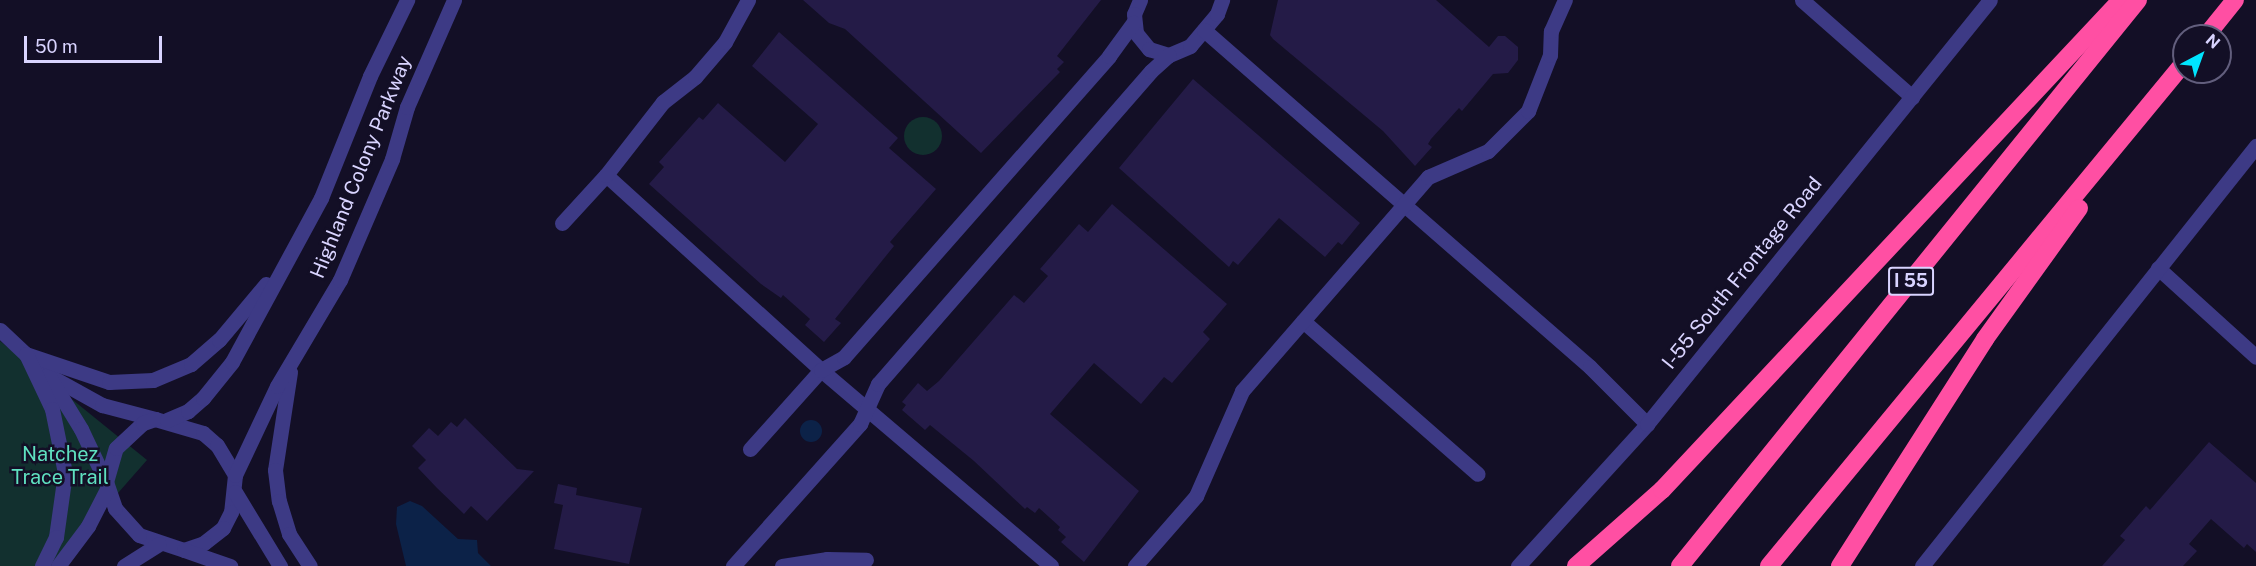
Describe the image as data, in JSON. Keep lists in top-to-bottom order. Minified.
{"streets":{"highway":["I 55"],"street":["Highland Colony Parkway","I-55 South Frontage Road"]},"parks":["Natchez Trace Trail"],"scale_bar":"50 m","north":"top right"}
